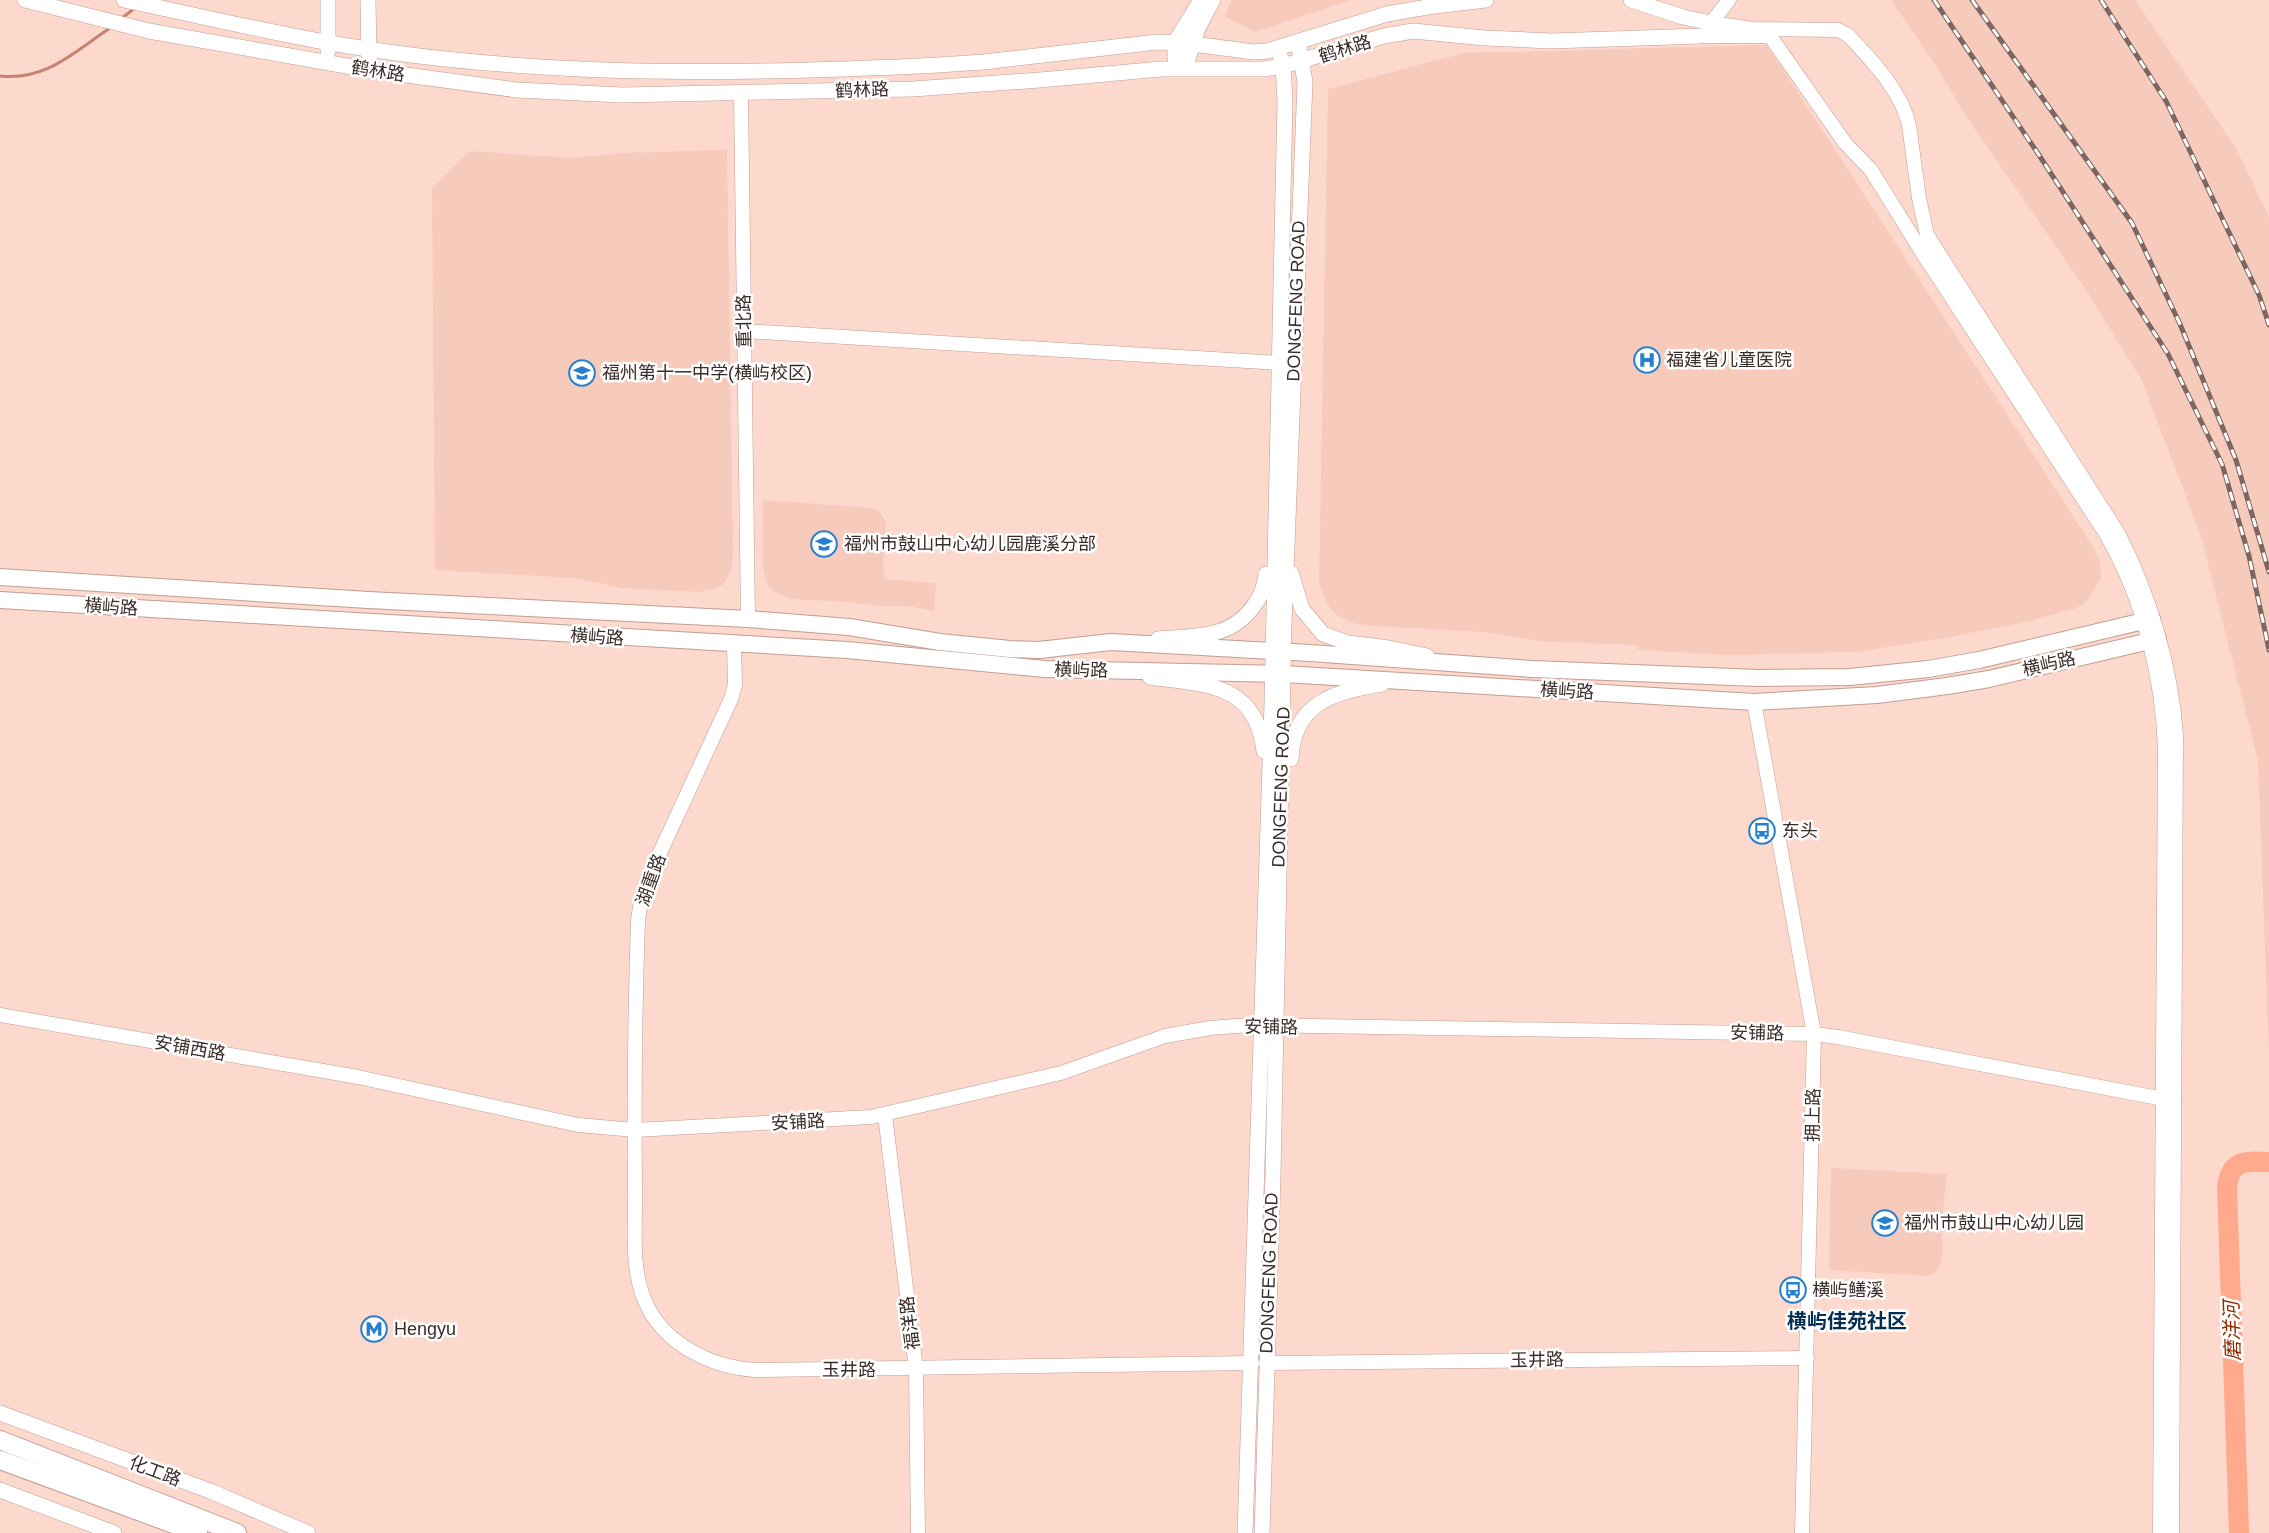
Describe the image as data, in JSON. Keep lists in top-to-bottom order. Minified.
{"streets":{"highway":["化工路"],"main road":["鹤林路","DONGFENG ROAD","横屿路"],"street":["重北路","湖重路","安铺路","安铺西路","拥上路","福洋路","玉井路"]},"crossings":[["鹤林路","DONGFENG ROAD"],["鹤林路","重北路"],["DONGFENG ROAD","横屿路"],["DONGFENG ROAD","安铺路"],["DONGFENG ROAD","玉井路"],["重北路","横屿路"],["横屿路","湖重路"],["横屿路","拥上路"],["湖重路","安铺路"],["湖重路","玉井路"],["安铺路","安铺西路"],["安铺路","拥上路"],["安铺路","福洋路"],["安铺路","玉井路"],["拥上路","玉井路"],["福洋路","玉井路"]],"districts":["横屿佳苑社区"],"water":["磨洋河"],"places":{"hospital":["福建省儿童医院"],"school or university":["福州第十一中学(横屿校区)","福州市鼓山中心幼儿园鹿溪分部","福州市鼓山中心幼儿园"],"bus stop":["东头","横屿鳝溪"],"metro station":["Hengyu"]}}
